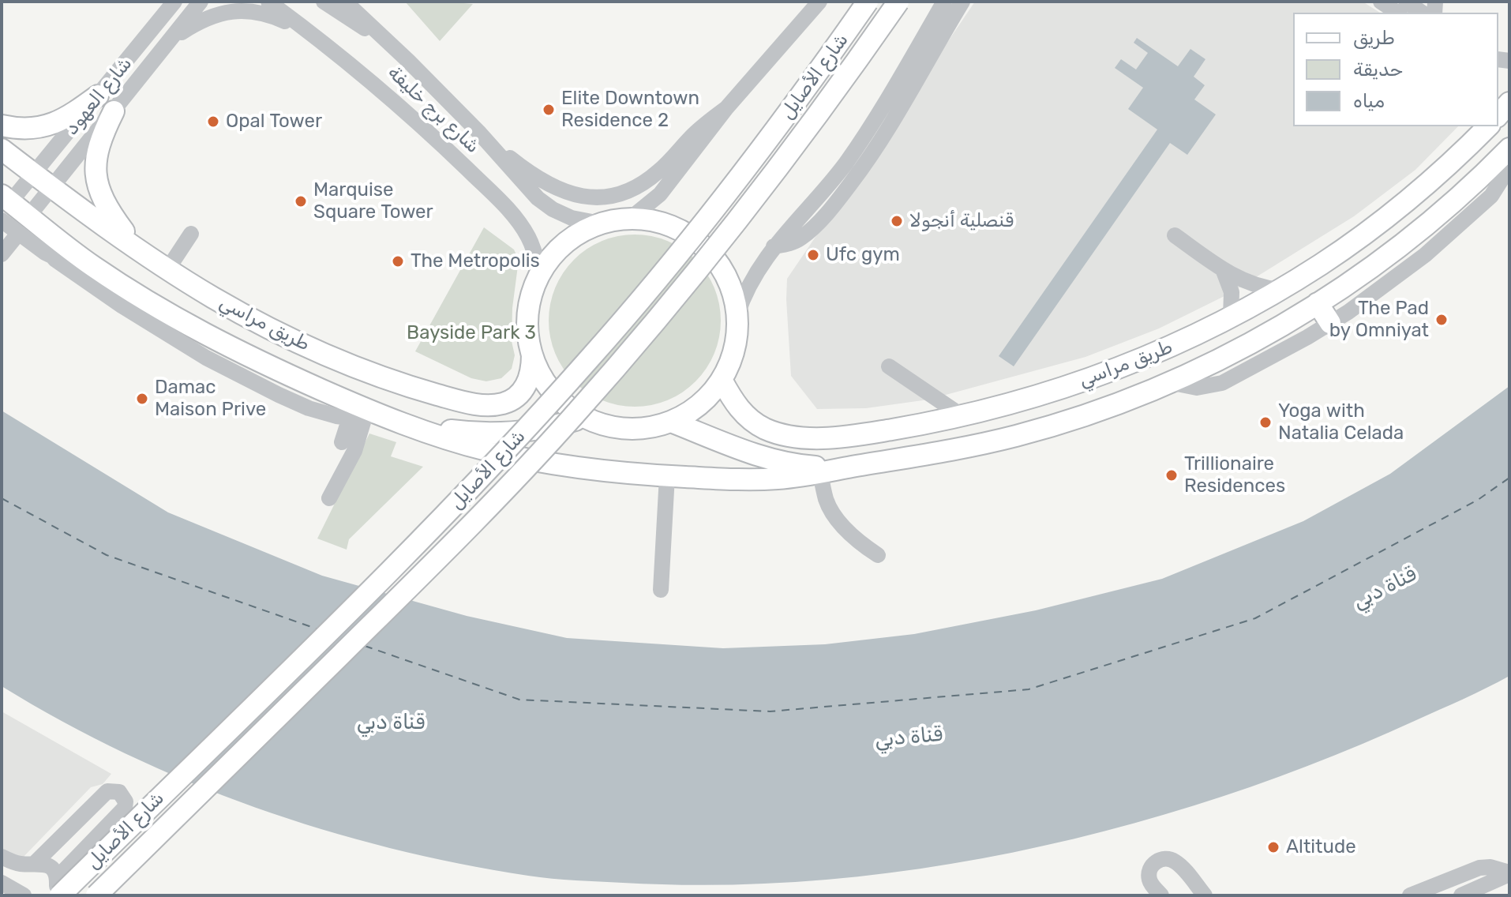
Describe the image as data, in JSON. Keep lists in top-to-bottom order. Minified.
{"streets":{"main road":["شارع الأصايل","طريق مراسي"],"street":["شارع العهود","شارع برج خليفة"]},"crossings":[["شارع العهود","طريق مراسي"],["شارع برج خليفة","طريق مراسي"]],"water":["قناة دبي"],"parks":["Bayside Park 3"],"places":["Elite Downtown Residence 2","Opal Tower","Marquise Square Tower","قنصلية أنجولا","Ufc gym","The Metropolis","The Pad by Omniyat","Damac Maison Prive","Yoga with Natalia Celada","Trillionaire Residences","Altitude"],"legend":["طريق","حديقة","مياه"]}
